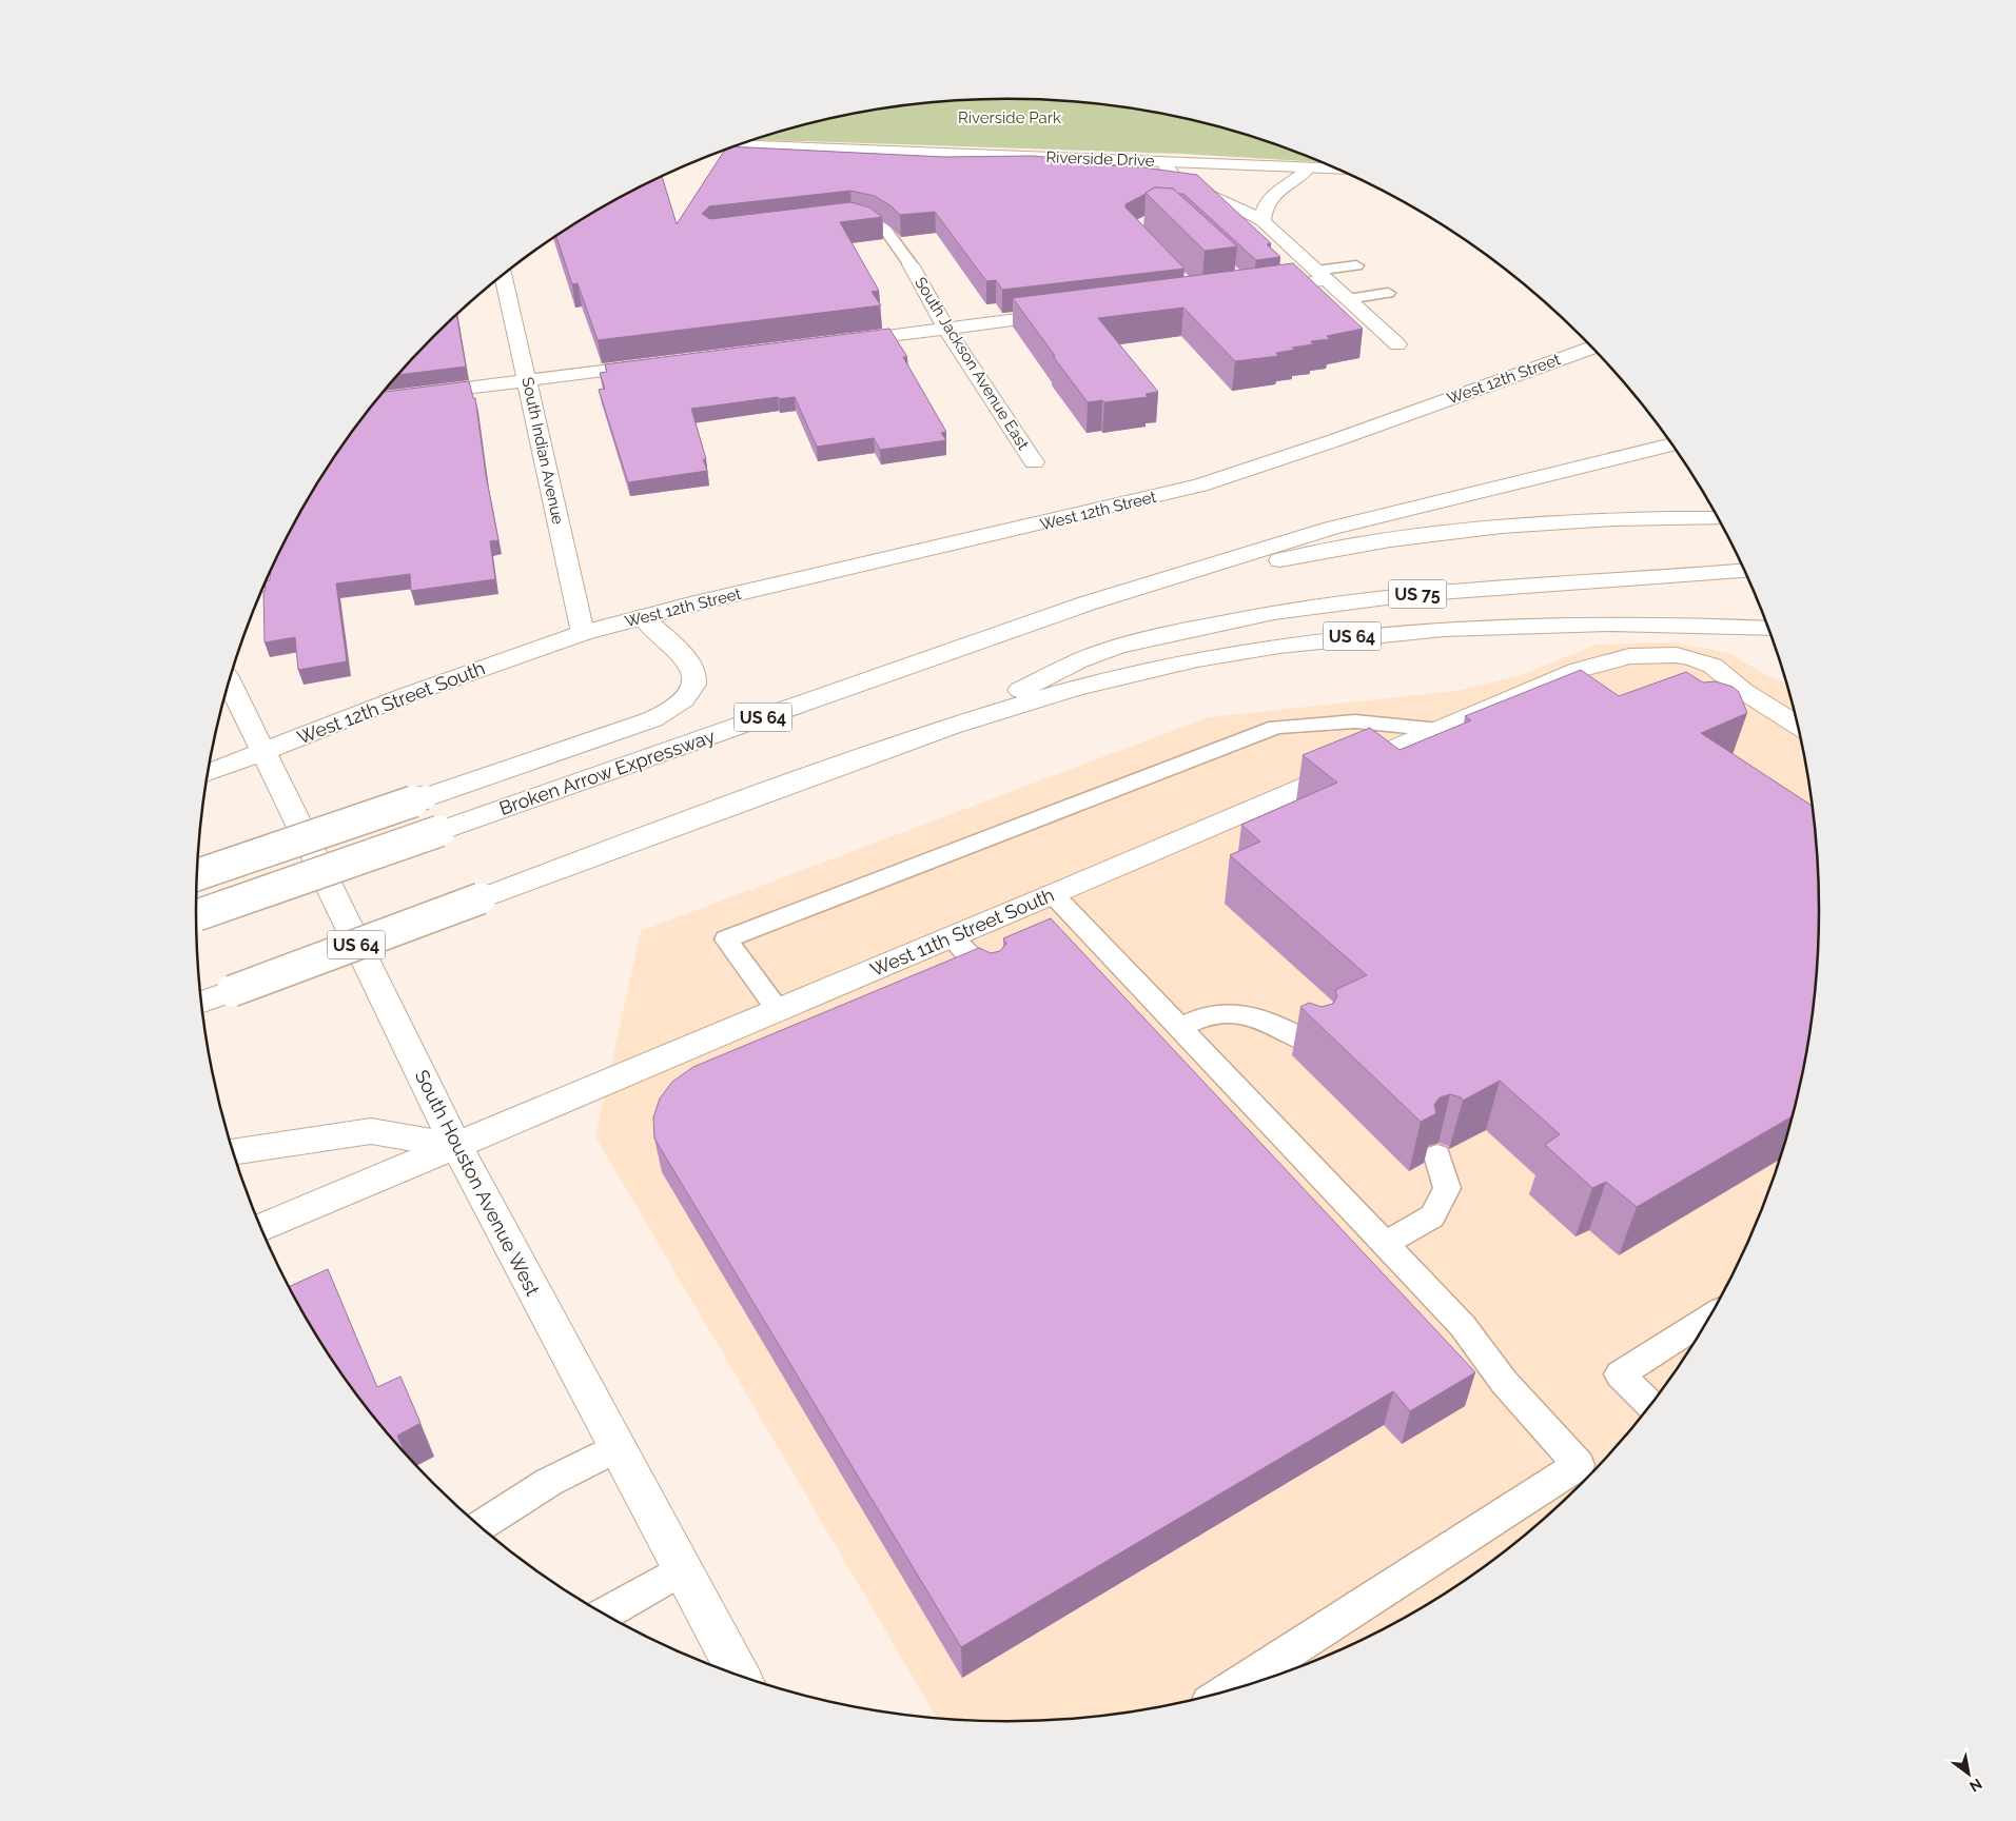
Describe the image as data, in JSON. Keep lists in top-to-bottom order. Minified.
{"streets":{"main road":["Riverside Drive","South Jackson Avenue East","West 12th Street","South Indian Avenue","US 75","US 64","West 12th Street South","Broken Arrow Expressway","West 11th Street South","South Houston Avenue West"]},"crossings":[["West 12th Street","South Indian Avenue"],["West 12th Street","West 12th Street South"],["South Indian Avenue","West 12th Street South"],["US 75","US 64"],["US 64","Broken Arrow Expressway"],["West 12th Street South","South Houston Avenue West"],["West 11th Street South","South Houston Avenue West"]],"parks":["Riverside Park"],"north":"bottom right"}
